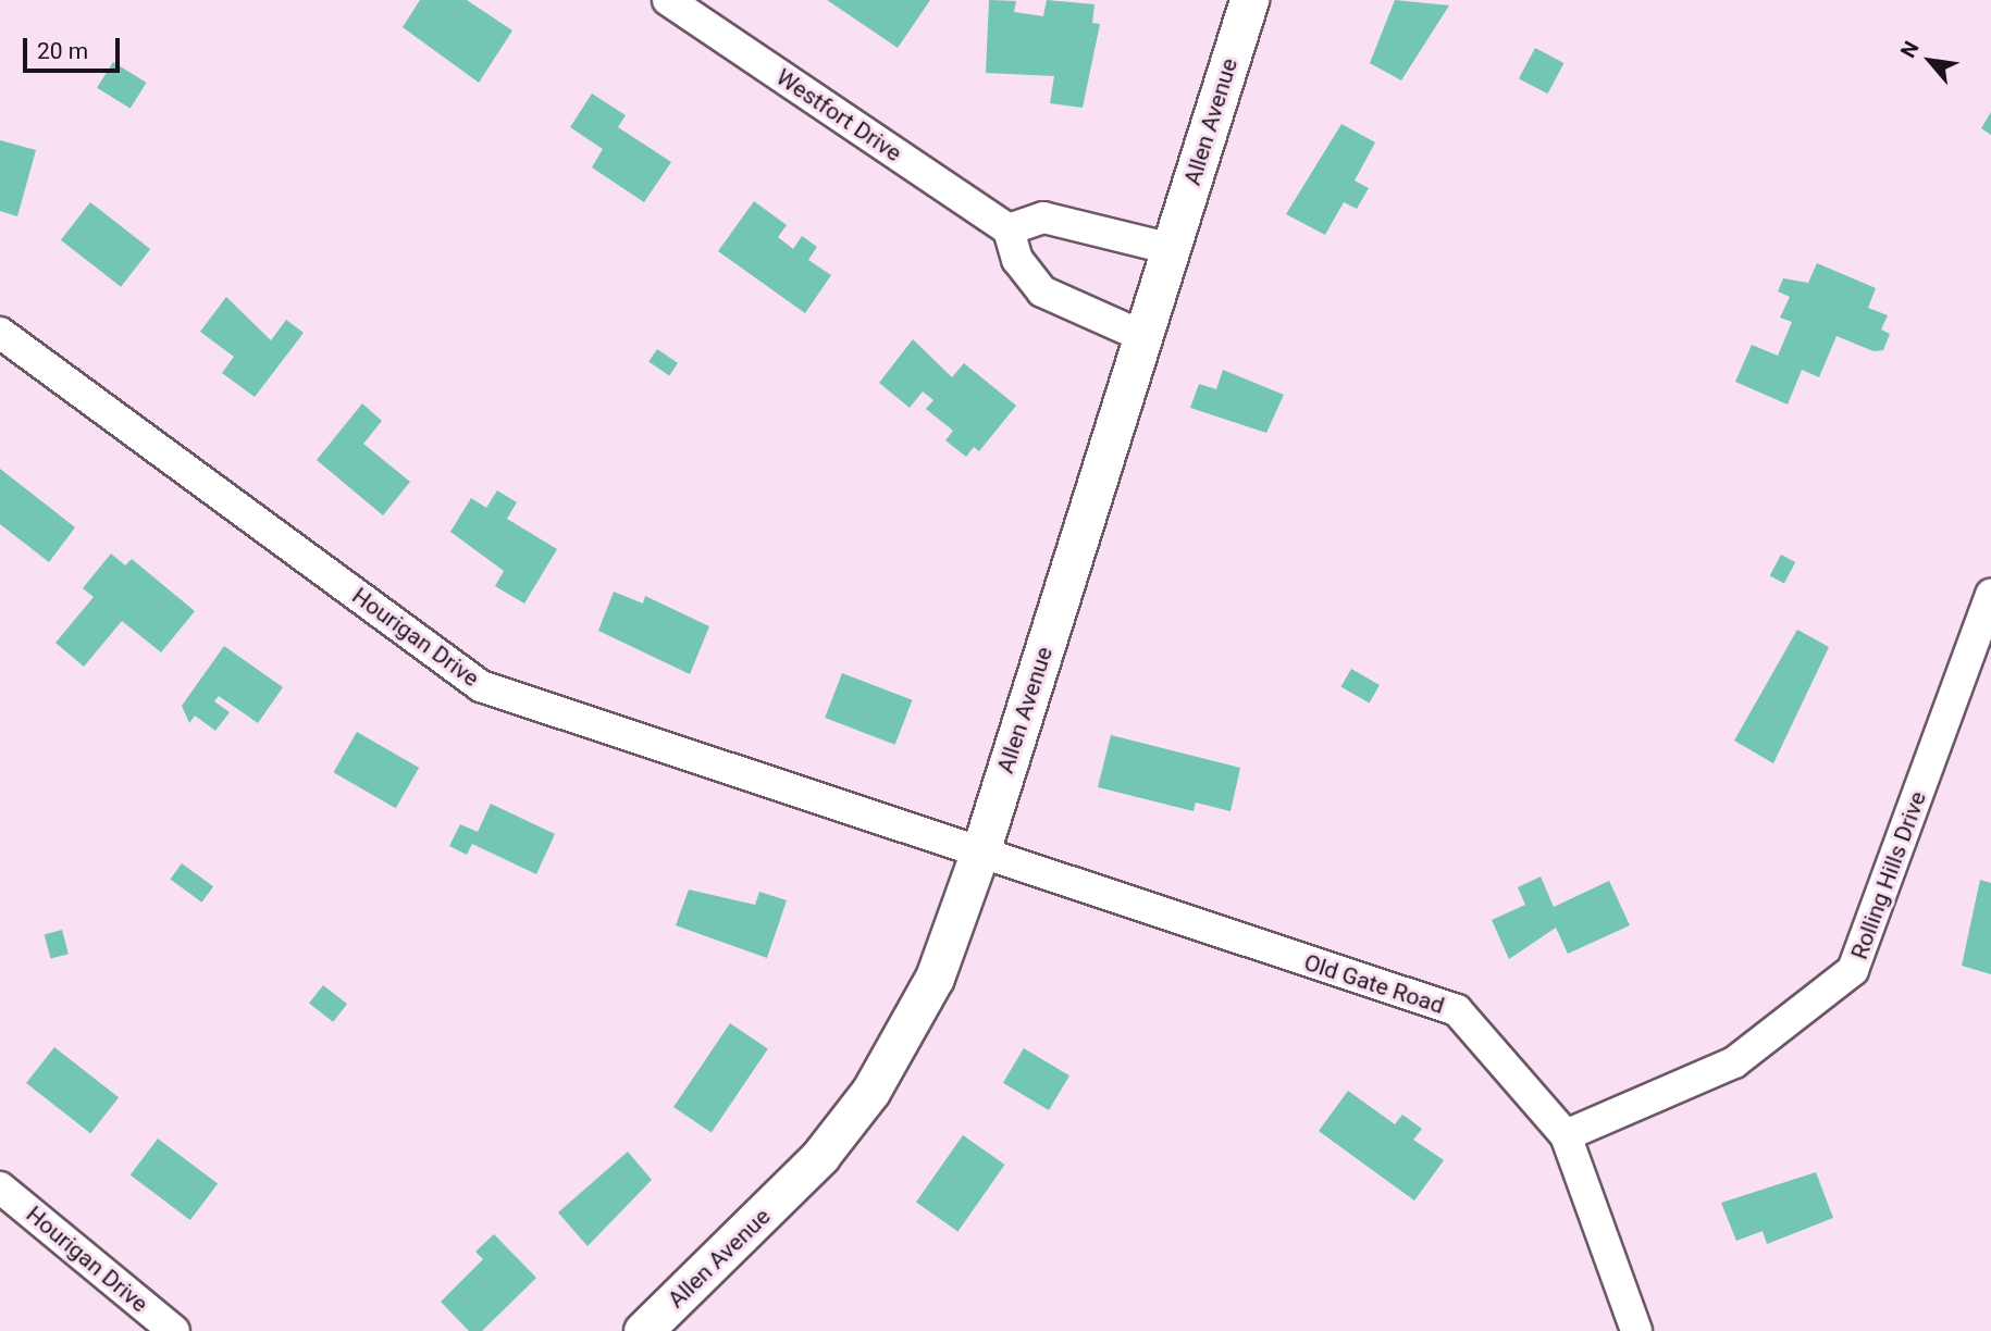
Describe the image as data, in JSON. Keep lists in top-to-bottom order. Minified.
{"streets":{"street":["Westfort Drive","Allen Avenue","Hourigan Drive","Rolling Hills Drive","Old Gate Road"]},"crossings":[["Allen Avenue","Hourigan Drive"],["Allen Avenue","Old Gate Road"],["Hourigan Drive","Old Gate Road"],["Rolling Hills Drive","Old Gate Road"]],"scale_bar":"20 m","north":"top left"}
